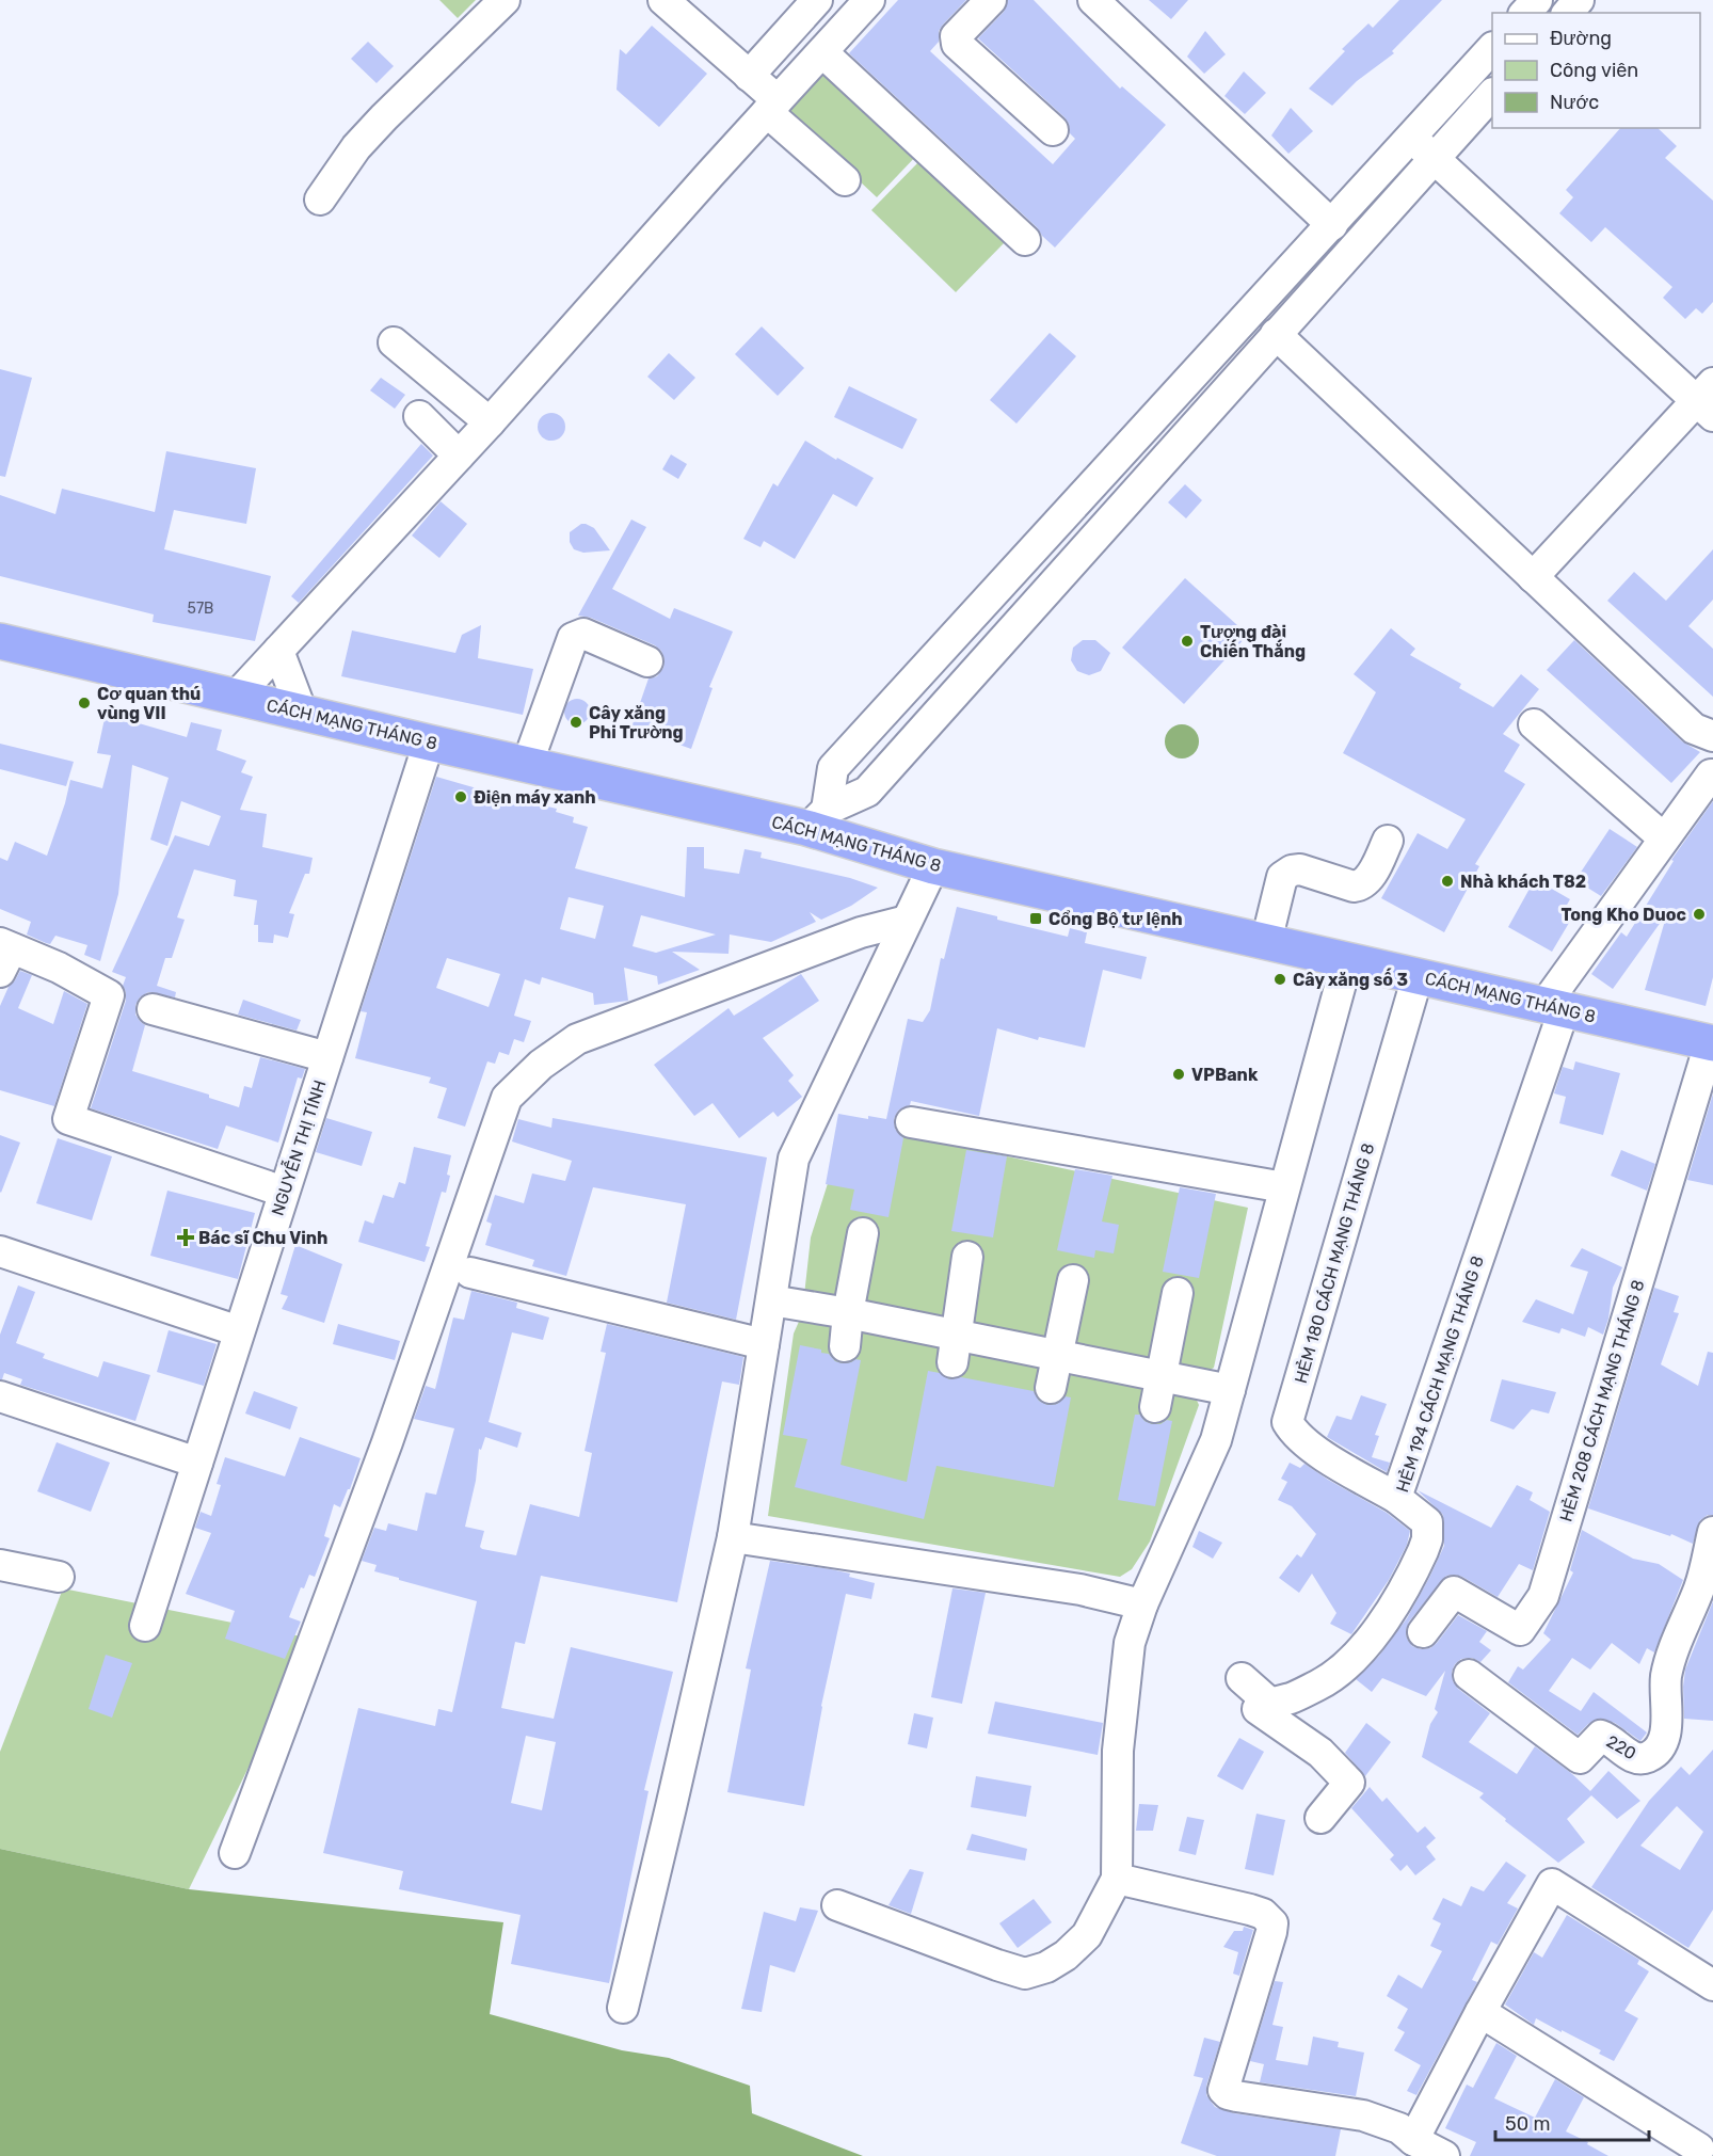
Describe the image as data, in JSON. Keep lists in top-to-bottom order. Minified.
{"streets":{"highway":["CÁCH MẠNG THÁNG 8"],"street":["NGUYỄN THỊ TÍNH","HẺM 180 CÁCH MẠNG THÁNG 8","HẺM 194 CÁCH MẠNG THÁNG 8","HẺM 208 CÁCH MẠNG THÁNG 8","220"]},"crossings":[["CÁCH MẠNG THÁNG 8","NGUYỄN THỊ TÍNH"],["CÁCH MẠNG THÁNG 8","HẺM 180 CÁCH MẠNG THÁNG 8"],["CÁCH MẠNG THÁNG 8","HẺM 194 CÁCH MẠNG THÁNG 8"],["CÁCH MẠNG THÁNG 8","HẺM 208 CÁCH MẠNG THÁNG 8"],["HẺM 180 CÁCH MẠNG THÁNG 8","HẺM 194 CÁCH MẠNG THÁNG 8"],["HẺM 194 CÁCH MẠNG THÁNG 8","HẺM 208 CÁCH MẠNG THÁNG 8"]],"places":{"other":["Tượng đài Chiến Thắng","Cơ quan thú vùng VII","Cây xăng Phi Trường","Điện máy xanh","Nhà khách T82","Tong Kho Duoc","Cây xăng số 3","VPBank"],"transit":["Cổng Bộ tư lệnh"],"health":["Bác sĩ Chu Vinh"]},"house_numbers":["57B"],"legend":["Đường","Công viên","Nước"],"scale_bar":"50 m"}
